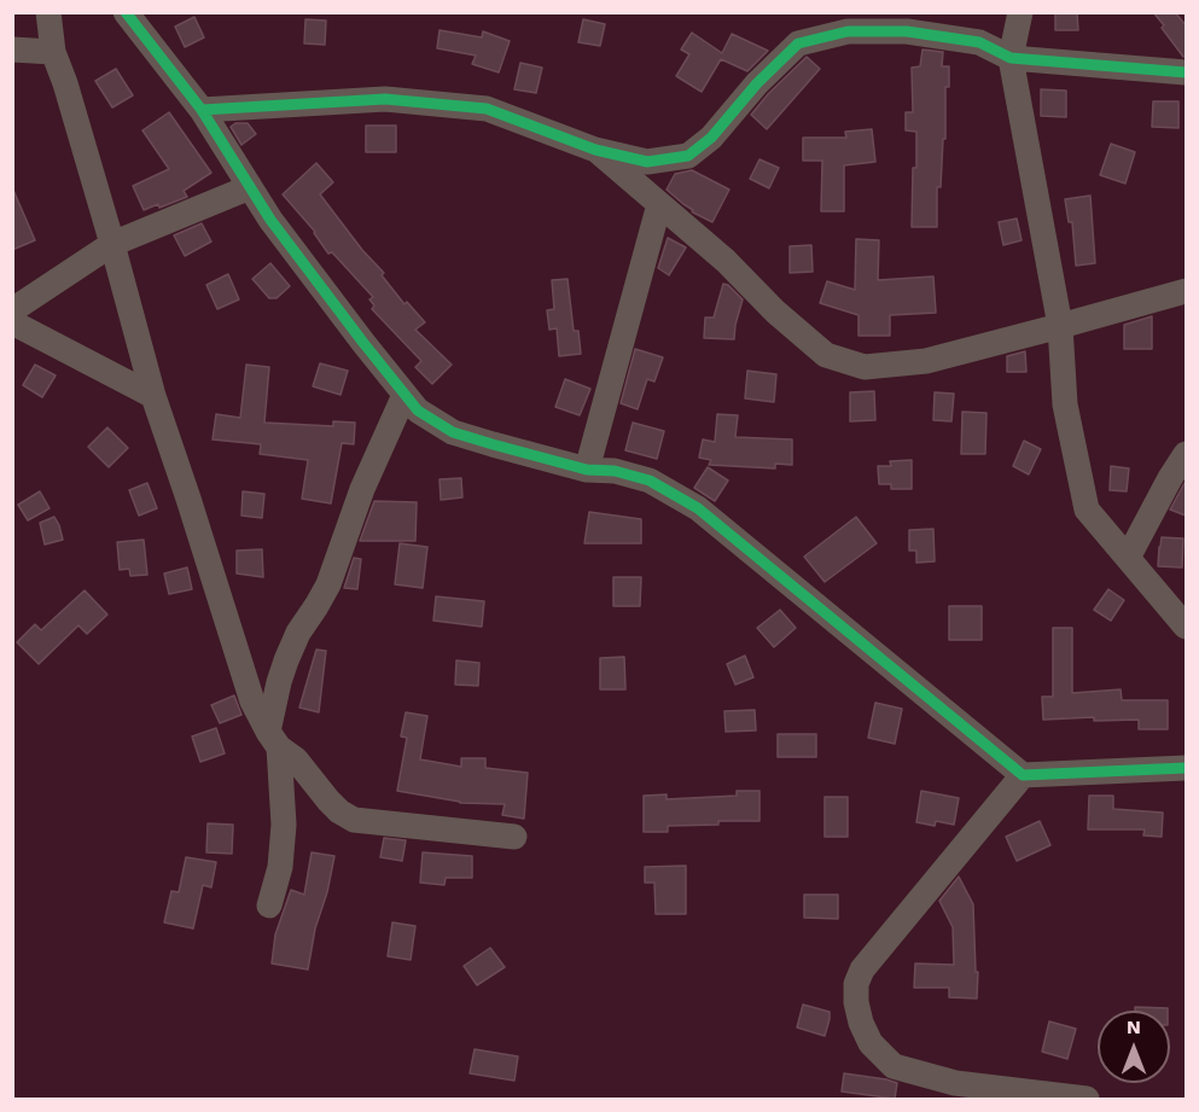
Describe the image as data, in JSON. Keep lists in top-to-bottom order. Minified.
{"north":"top"}
